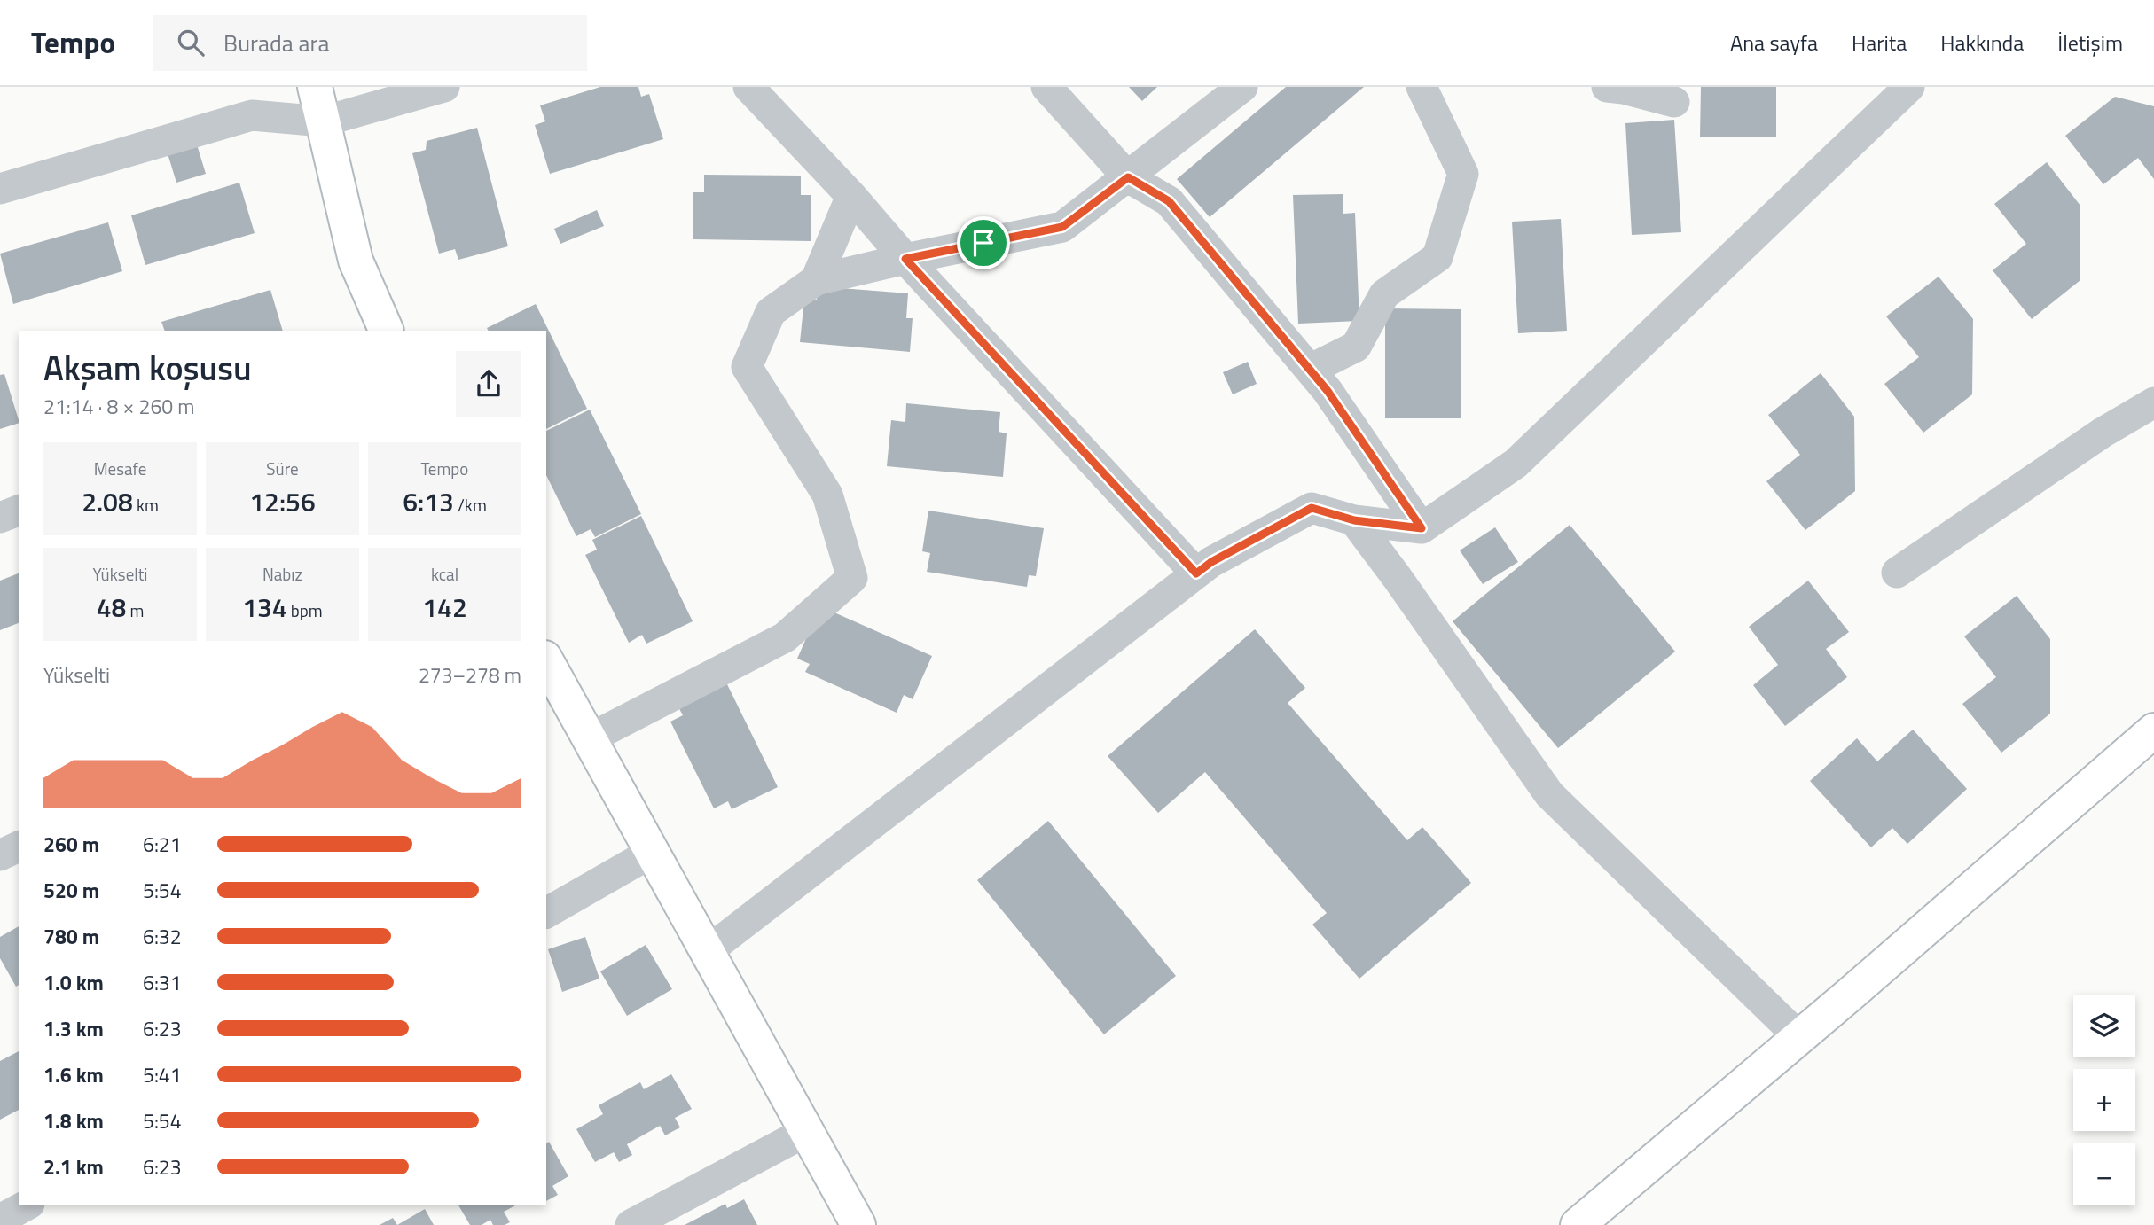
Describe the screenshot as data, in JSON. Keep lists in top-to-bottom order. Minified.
{"page":{"header":"Tempo","search":"Burada ara","nav":["Ana sayfa","Harita","Hakkında","İletişim"],"heading":["Akşam koşusu","21:14 · 8 × 260 m"],"stats":[["Mesafe","2.08 km"],["Süre","12:56"],["Tempo","6:13 /km"],["Yükselti","48 m"],["Nabız","134 bpm"],["kcal","142"]],"chart":["Yükselti","273–278 m"],"list":[{"name":"260 m","note":"6:21"},{"name":"520 m","note":"5:54"},{"name":"780 m","note":"6:32"},{"name":"1.0 km","note":"6:31"},{"name":"1.3 km","note":"6:23"},{"name":"1.6 km","note":"5:41"},{"name":"1.8 km","note":"5:54"},{"name":"2.1 km","note":"6:23"}],"map_buttons":["+","−"]}}
